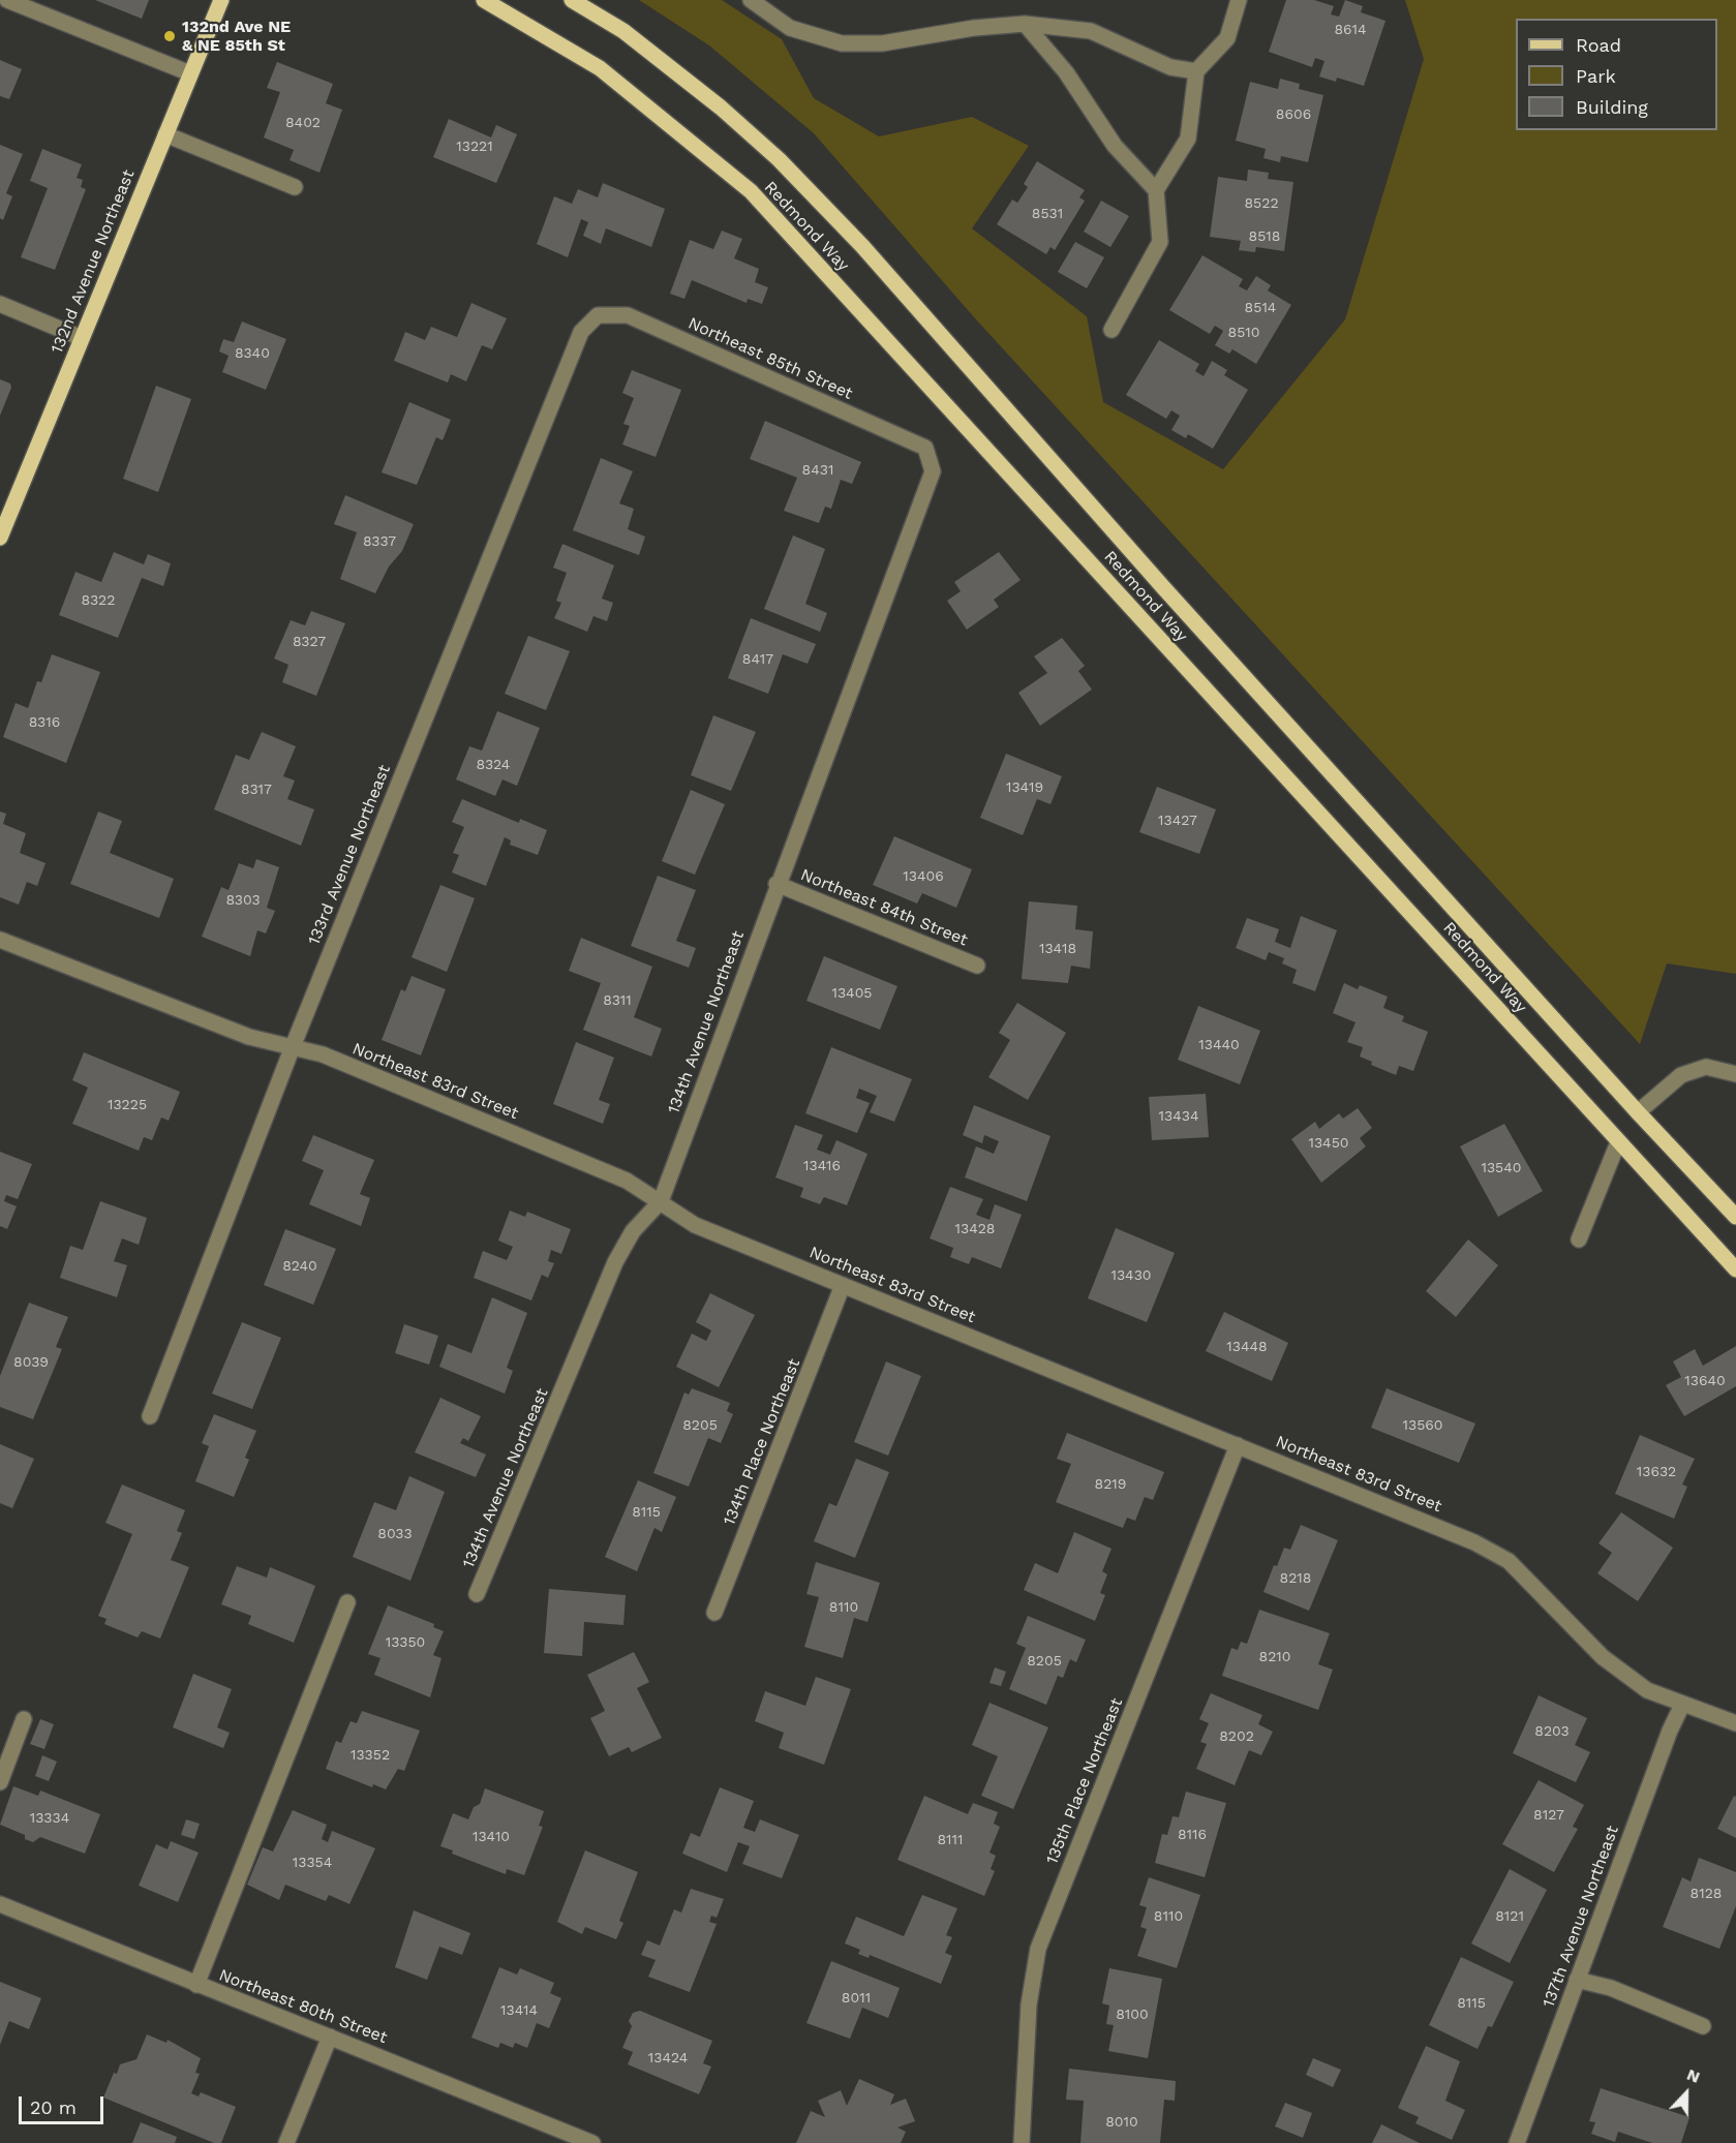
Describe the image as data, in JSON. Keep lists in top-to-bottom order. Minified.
{"streets":{"main road":["Redmond Way","132nd Avenue Northeast"],"street":["Northeast 85th Street","133rd Avenue Northeast","Northeast 84th Street","134th Avenue Northeast","Northeast 83rd Street","134th Place Northeast","135th Place Northeast","137th Avenue Northeast","Northeast 80th Street"]},"crossings":[["Northeast 85th Street","133rd Avenue Northeast"],["Northeast 85th Street","134th Avenue Northeast"],["133rd Avenue Northeast","Northeast 83rd Street"],["Northeast 84th Street","134th Avenue Northeast"],["134th Avenue Northeast","Northeast 83rd Street"],["Northeast 83rd Street","134th Place Northeast"],["Northeast 83rd Street","135th Place Northeast"],["Northeast 83rd Street","137th Avenue Northeast"]],"places":["132nd Ave NE & NE 85th St"],"house_numbers":["8614","8606","8402","13221","8522","8531","8518","8514","8510","8340","8431","8337","8322","8327","8417","8316","8324","13419","8317","13427","13406","8303","13418","13405","8311","13440","13225","13434","13450","13416","13540","13428","8240","13430","13448","8039","13640","8205","13560","13632","8219","8115","8033","8218","8110","13350","8210","8205","8203","8202","13352","8127","13334","8116","13410","8111","13354","8128","8110","8121","8011","8115","13414","8100","13424","8010"],"legend":["Road","Park","Building"],"scale_bar":"20 m","north":"top"}
